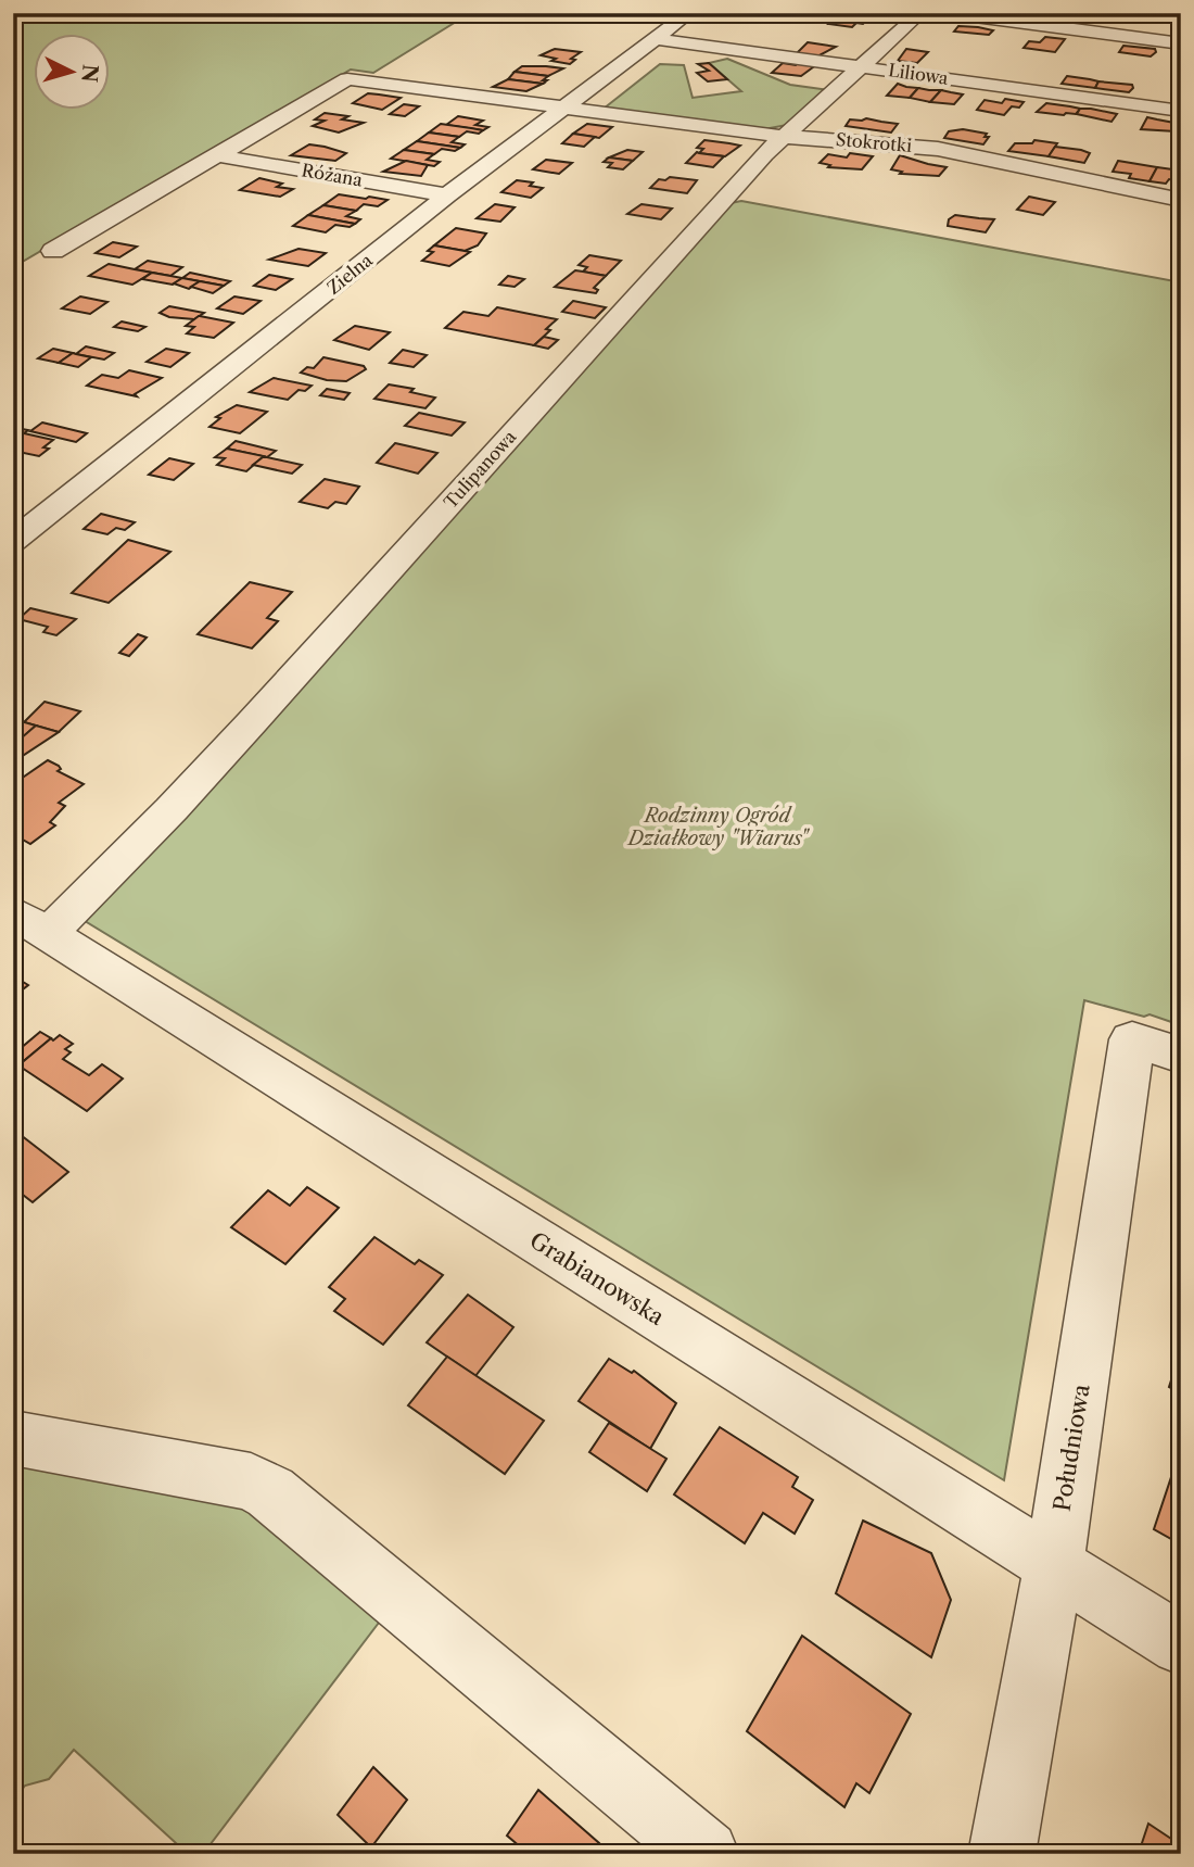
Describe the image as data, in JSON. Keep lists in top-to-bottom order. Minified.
{"streets":{"street":["Liliowa","Stokrotki","Różana","Zielna","Tulipanowa","Grabianowska","Południowa"]},"crossings":[["Liliowa","Zielna"],["Liliowa","Tulipanowa"],["Stokrotki","Różana"],["Stokrotki","Zielna"],["Stokrotki","Tulipanowa"],["Różana","Zielna"],["Tulipanowa","Grabianowska"],["Grabianowska","Południowa"]],"parks":["Rodzinny Ogród Działkowy \"Wiarus\""],"north":"right"}
